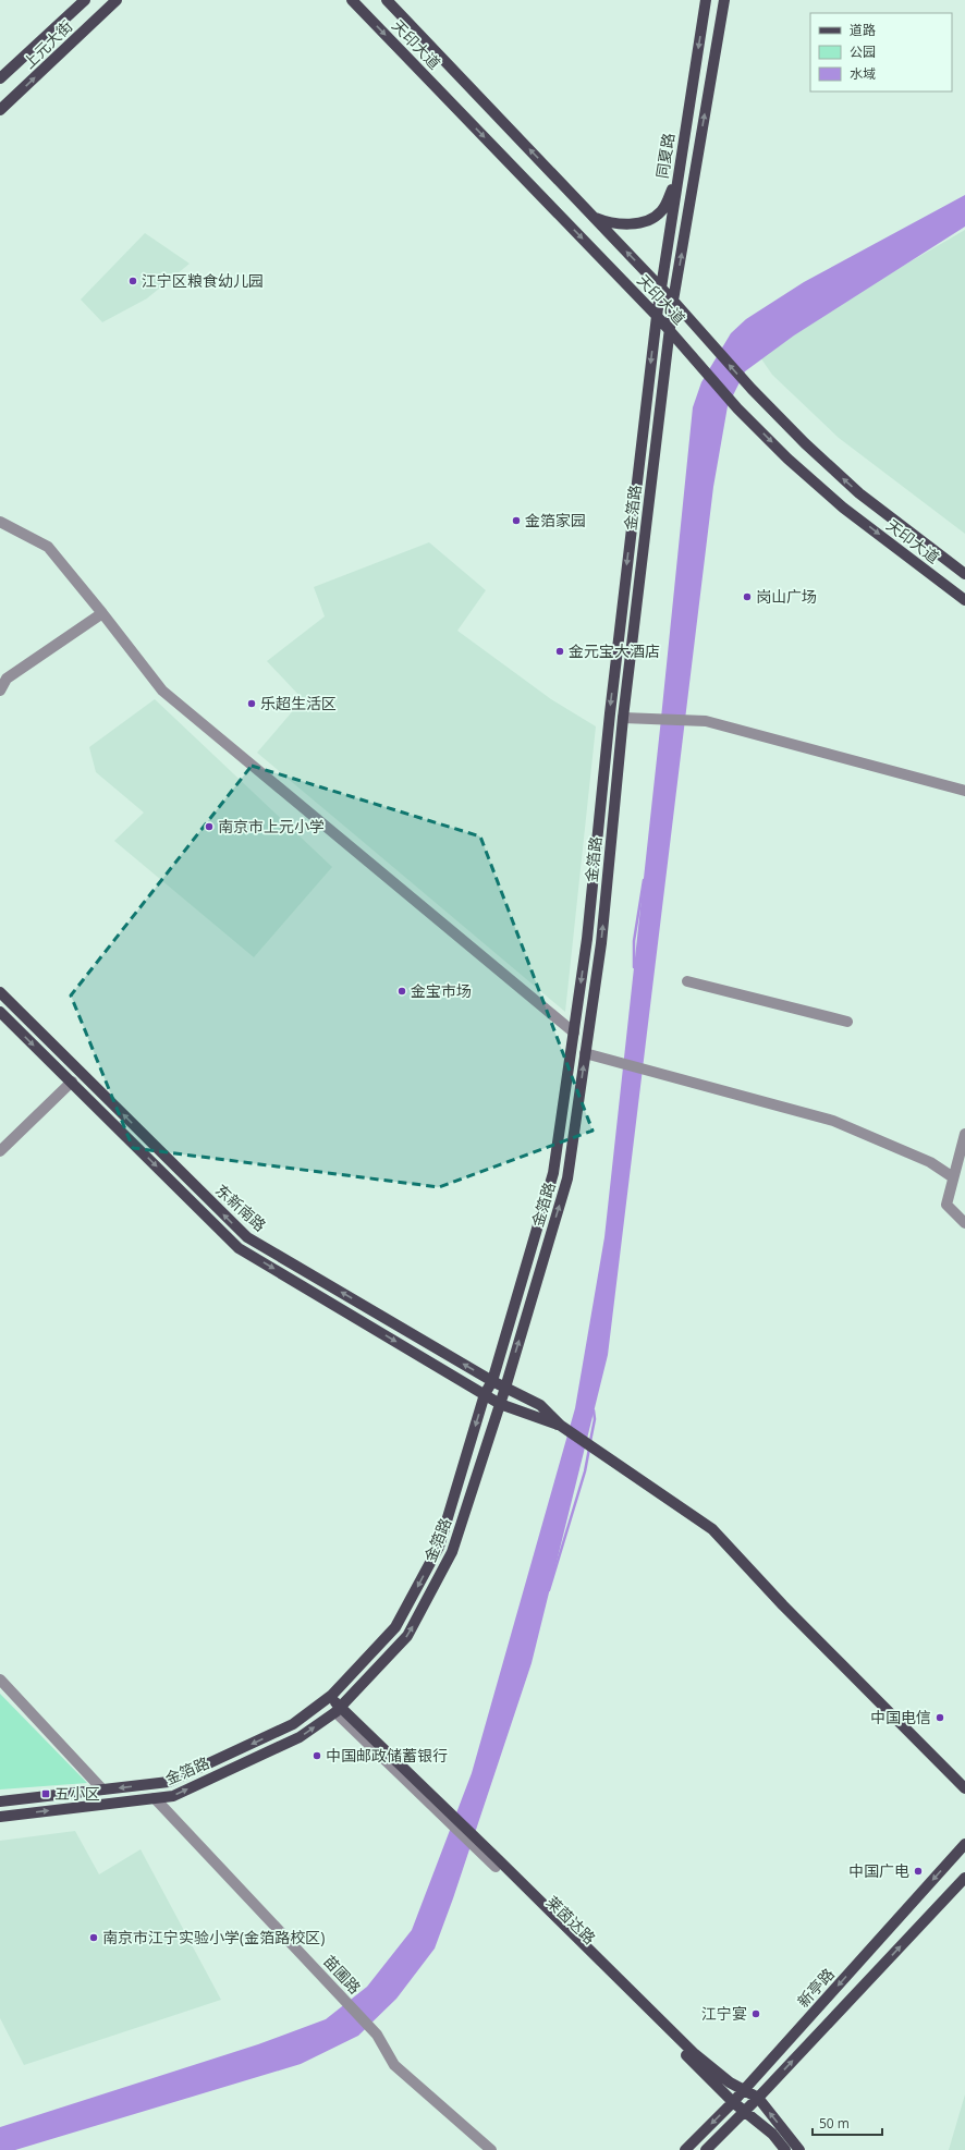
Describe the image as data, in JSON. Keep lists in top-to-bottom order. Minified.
{"streets":{"main road":["上元大街","天印大道","同夏路","金箔路","东新南路","莱茵达路","新亭路"],"street":["苗圃路"]},"crossings":[["天印大道","同夏路"],["天印大道","金箔路"],["同夏路","金箔路"],["金箔路","东新南路"],["金箔路","苗圃路"],["莱茵达路","新亭路"]],"places":{"other":["江宁区粮食幼儿园","金箔家园","岗山广场","金元宝大酒店","乐超生活区","南京市上元小学","金宝市场","中国电信","中国邮政储蓄银行","中国广电","南京市江宁实验小学(金箔路校区)","江宁宴"],"transit":["五小区"]},"legend":["道路","公园","水域"],"scale_bar":"50 m"}
